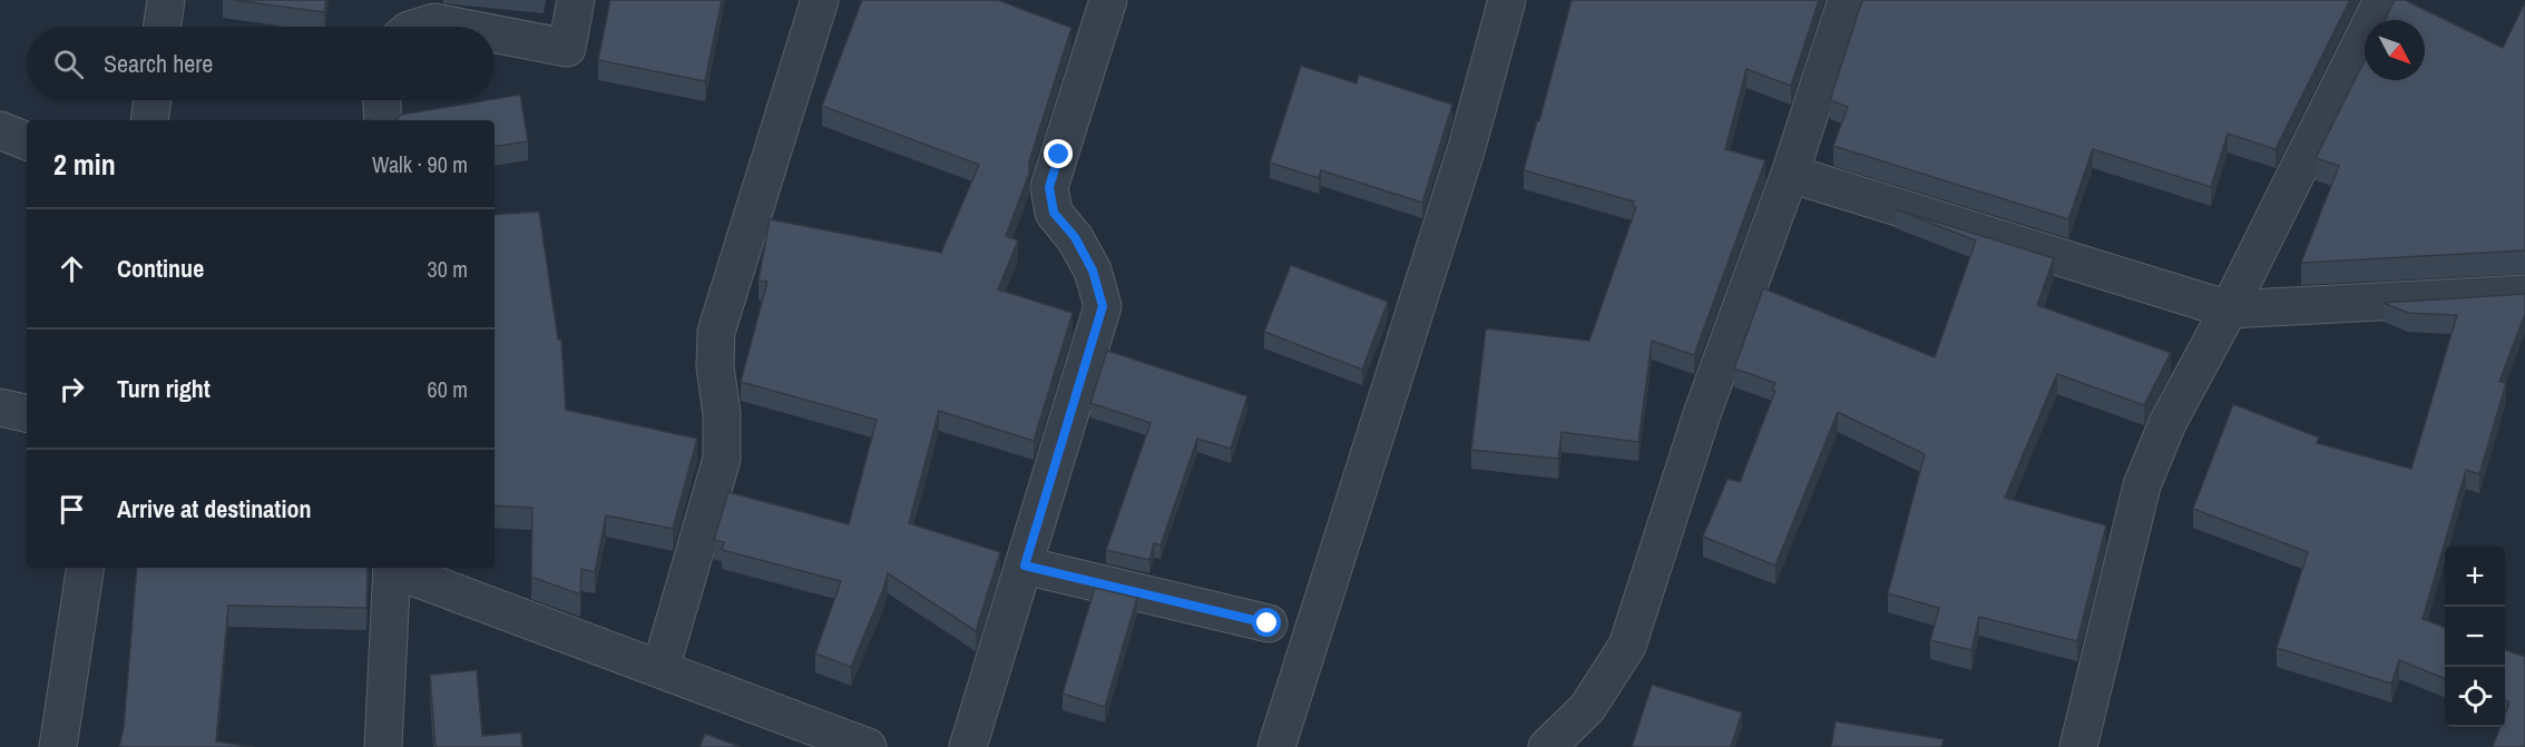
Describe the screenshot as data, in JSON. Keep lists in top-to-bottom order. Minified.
{"north":"bottom right","page":{"search":"Search here","heading":["2 min","Walk · 90 m"],"list":[["Continue","30 m"],["Turn right","60 m"],"Arrive at destination"],"map_buttons":["+","−"]}}
